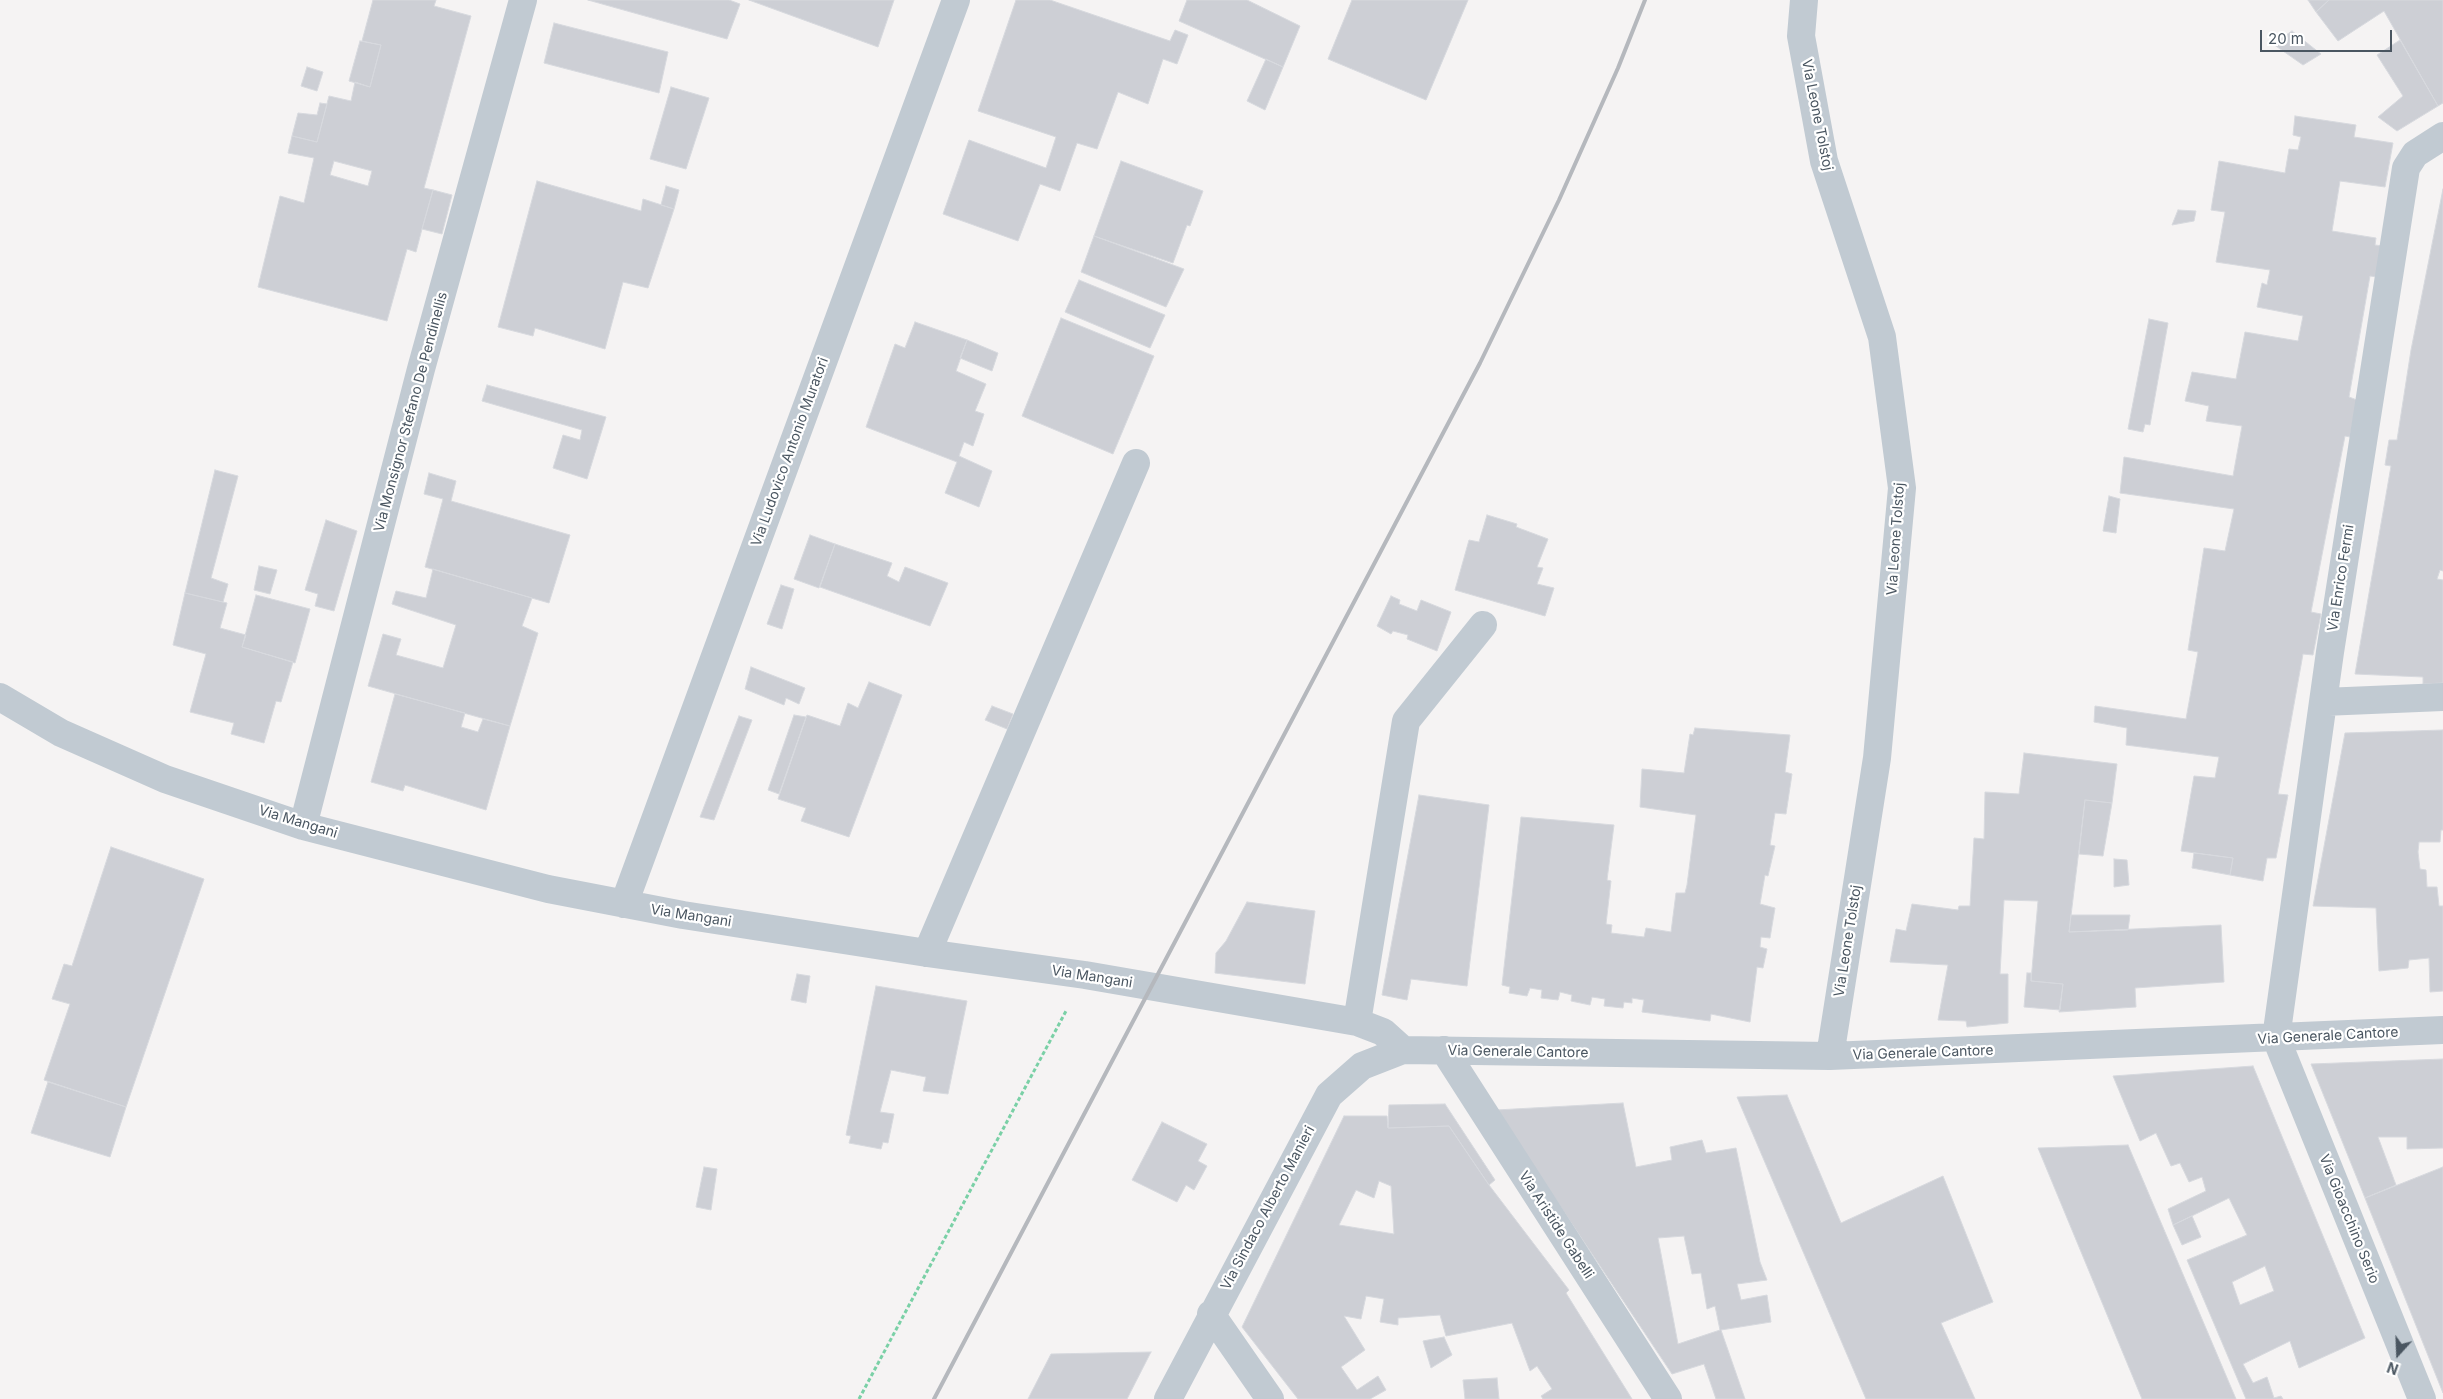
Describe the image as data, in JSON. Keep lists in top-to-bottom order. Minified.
{"streets":{"street":["Via Leone Tolstoj","Via Monsignor Stefano De Pendinellis","Via Ludovico Antonio Muratori","Via Enrico Fermi","Via Mangani","Via Generale Cantore","Via Sindaco Alberto Manieri","Via Gioacchino Serio","Via Aristide Gabelli"]},"crossings":[["Via Leone Tolstoj","Via Generale Cantore"],["Via Monsignor Stefano De Pendinellis","Via Mangani"],["Via Ludovico Antonio Muratori","Via Mangani"],["Via Enrico Fermi","Via Generale Cantore"],["Via Enrico Fermi","Via Gioacchino Serio"],["Via Mangani","Via Generale Cantore"],["Via Mangani","Via Sindaco Alberto Manieri"],["Via Generale Cantore","Via Sindaco Alberto Manieri"],["Via Generale Cantore","Via Gioacchino Serio"],["Via Generale Cantore","Via Aristide Gabelli"]],"scale_bar":"20 m","north":"bottom"}
